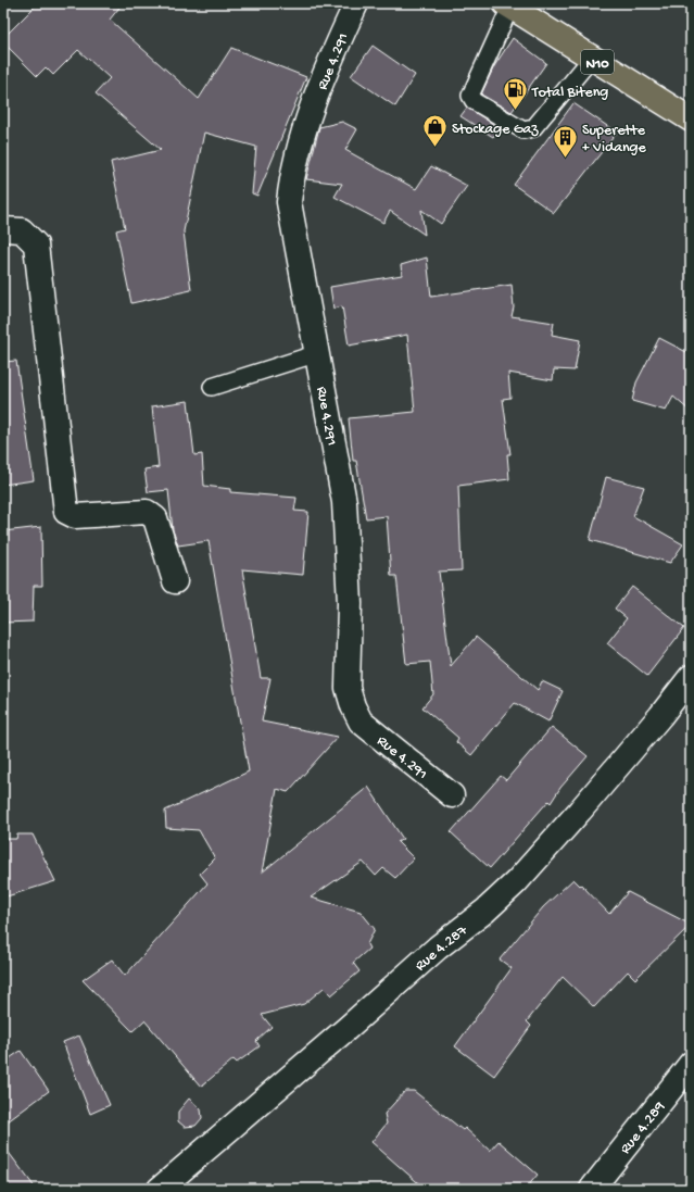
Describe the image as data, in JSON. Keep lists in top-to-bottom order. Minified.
{"streets":{"highway":["N10"],"street":["Rue 4.291","Rue 4.287","Rue 4.289"]},"places":{"fuel station":["Total Biteng"],"shop":["Stockage Gaz"],"building":["Superette + Vidange"]}}
